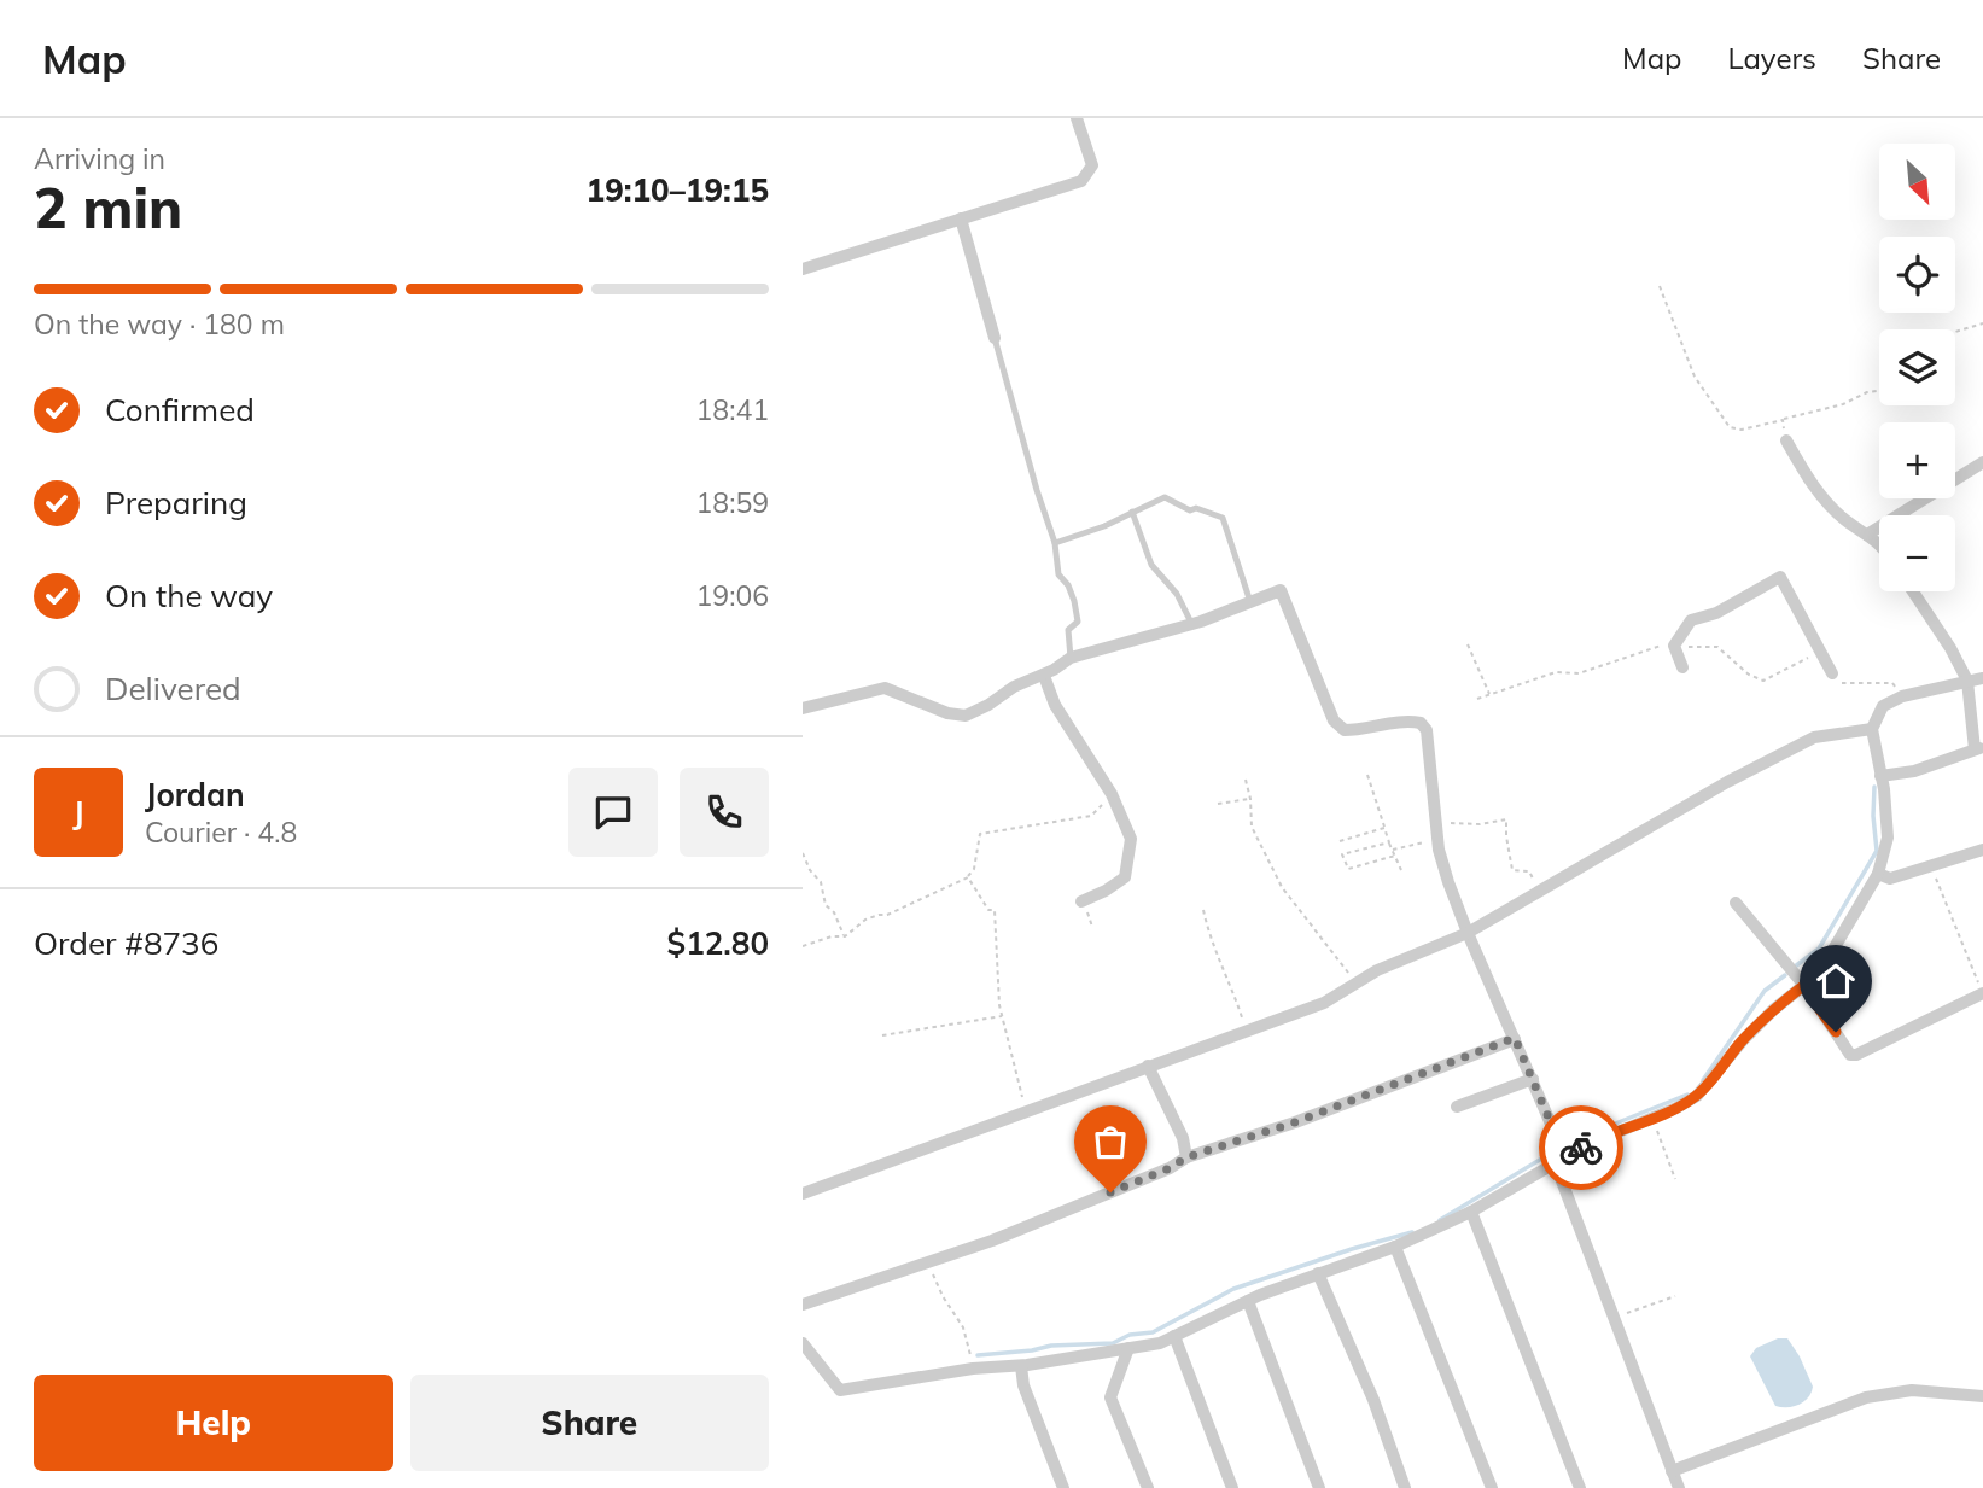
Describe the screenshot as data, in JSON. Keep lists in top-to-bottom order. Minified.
{"north":"bottom right","page":{"header":"Map","nav":["Map","Layers","Share"],"heading":["2 min","Arriving in","19:10–19:15"],"panel":["Jordan","Courier · 4.8","Order #8736","$12.80"],"map_buttons":["+","−"],"bar":"On the way · 180 m","list":[["Confirmed","18:41"],["Preparing","18:59"],["On the way","19:06"],"Delivered"],"round":"J","buttons":["Help","Share"]}}
